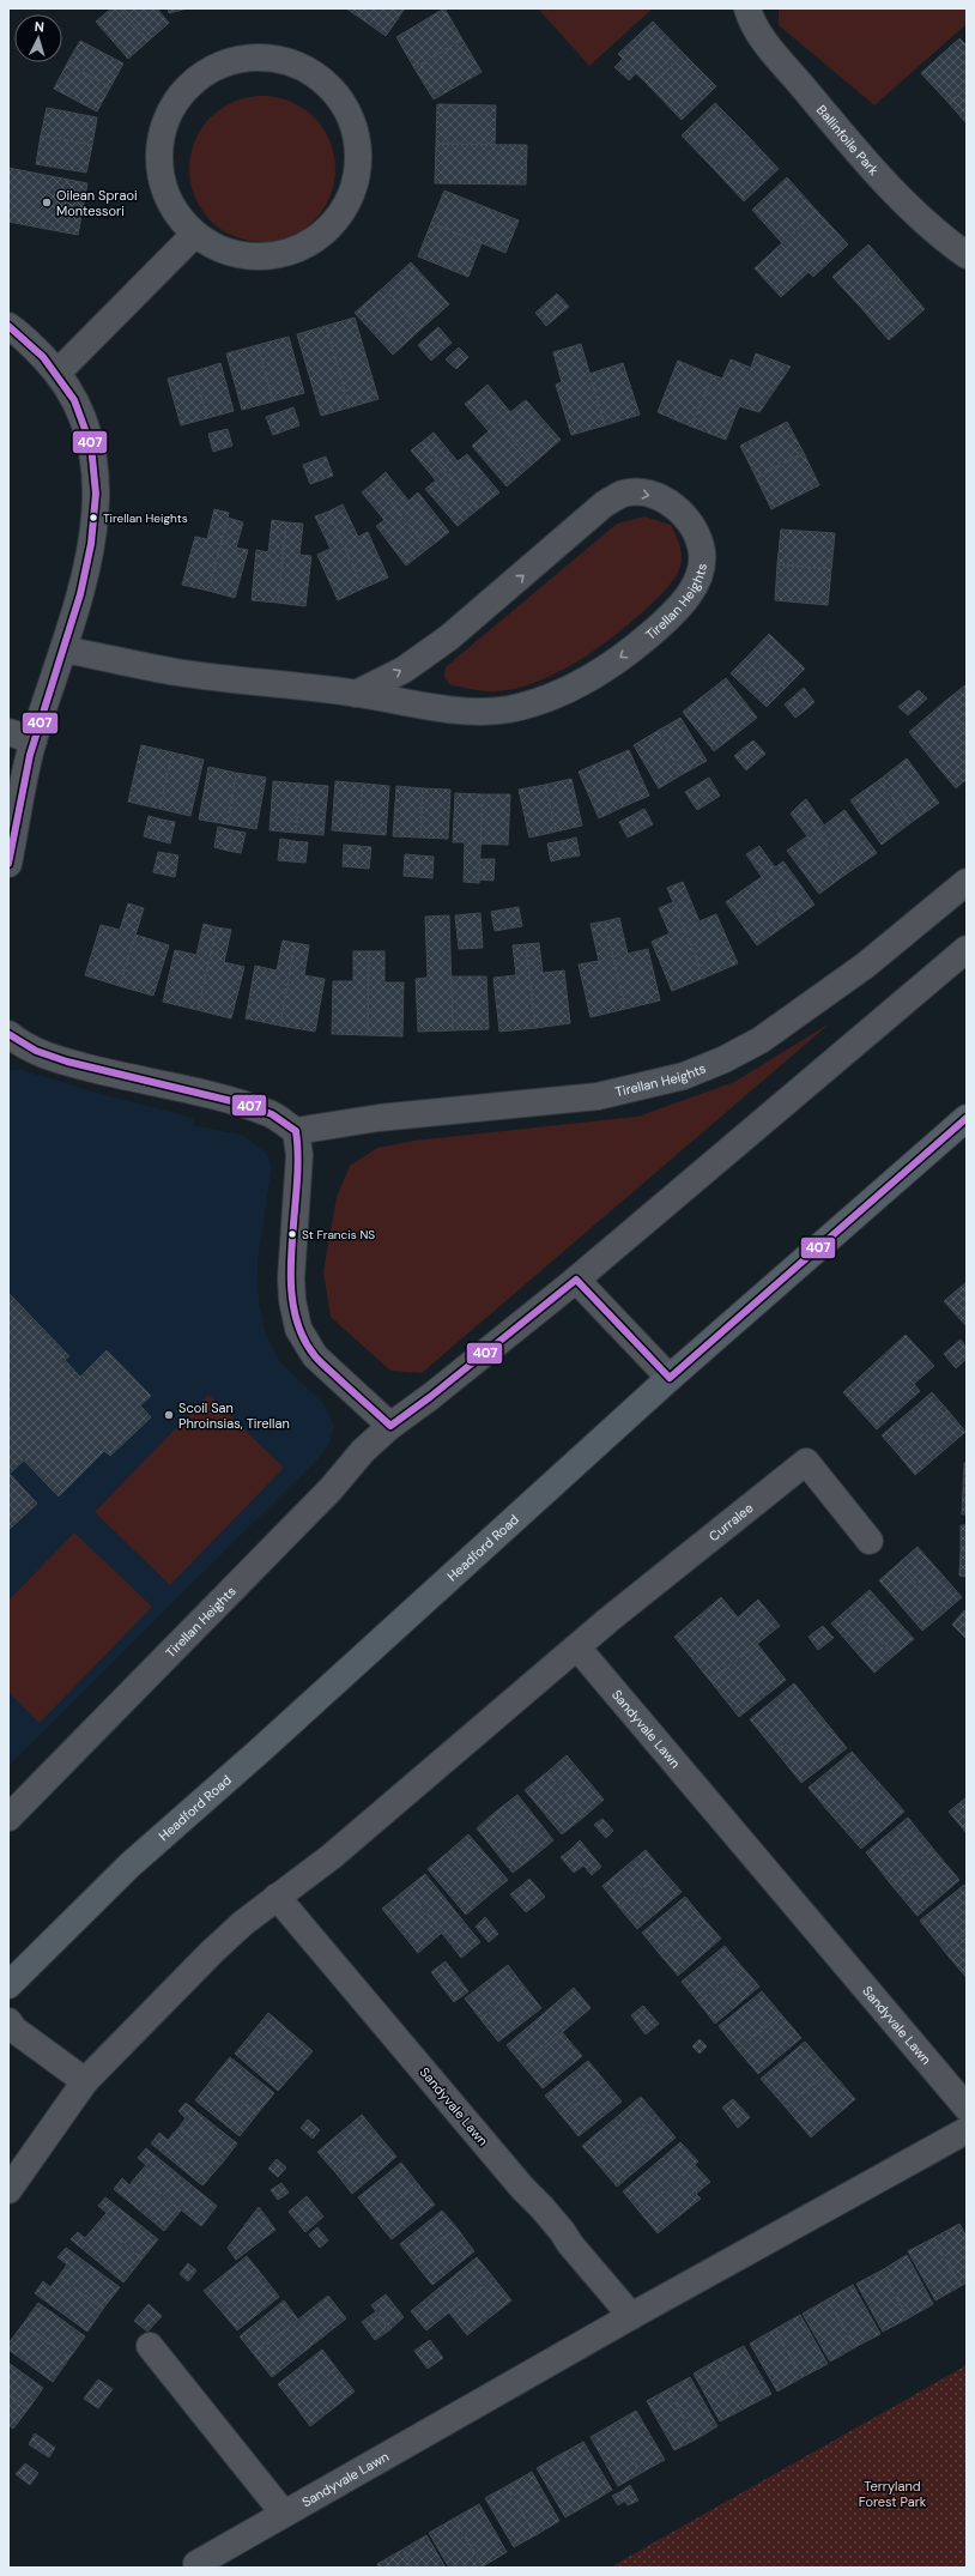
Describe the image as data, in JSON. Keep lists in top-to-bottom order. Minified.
{"streets":{"main road":["Headford Road"],"street":["Ballinfoile Park","Tirellan Heights","Curralee","Sandyvale Lawn"]},"crossings":[["Curralee","Sandyvale Lawn"]],"parks":["Terryland Forest Park"],"places":["Oilean Spraoi Montessori","Tirellan Heights","St Francis NS","Scoil San Phroinsias, Tirellan"],"lines":["transit line 407"],"north":"top"}
